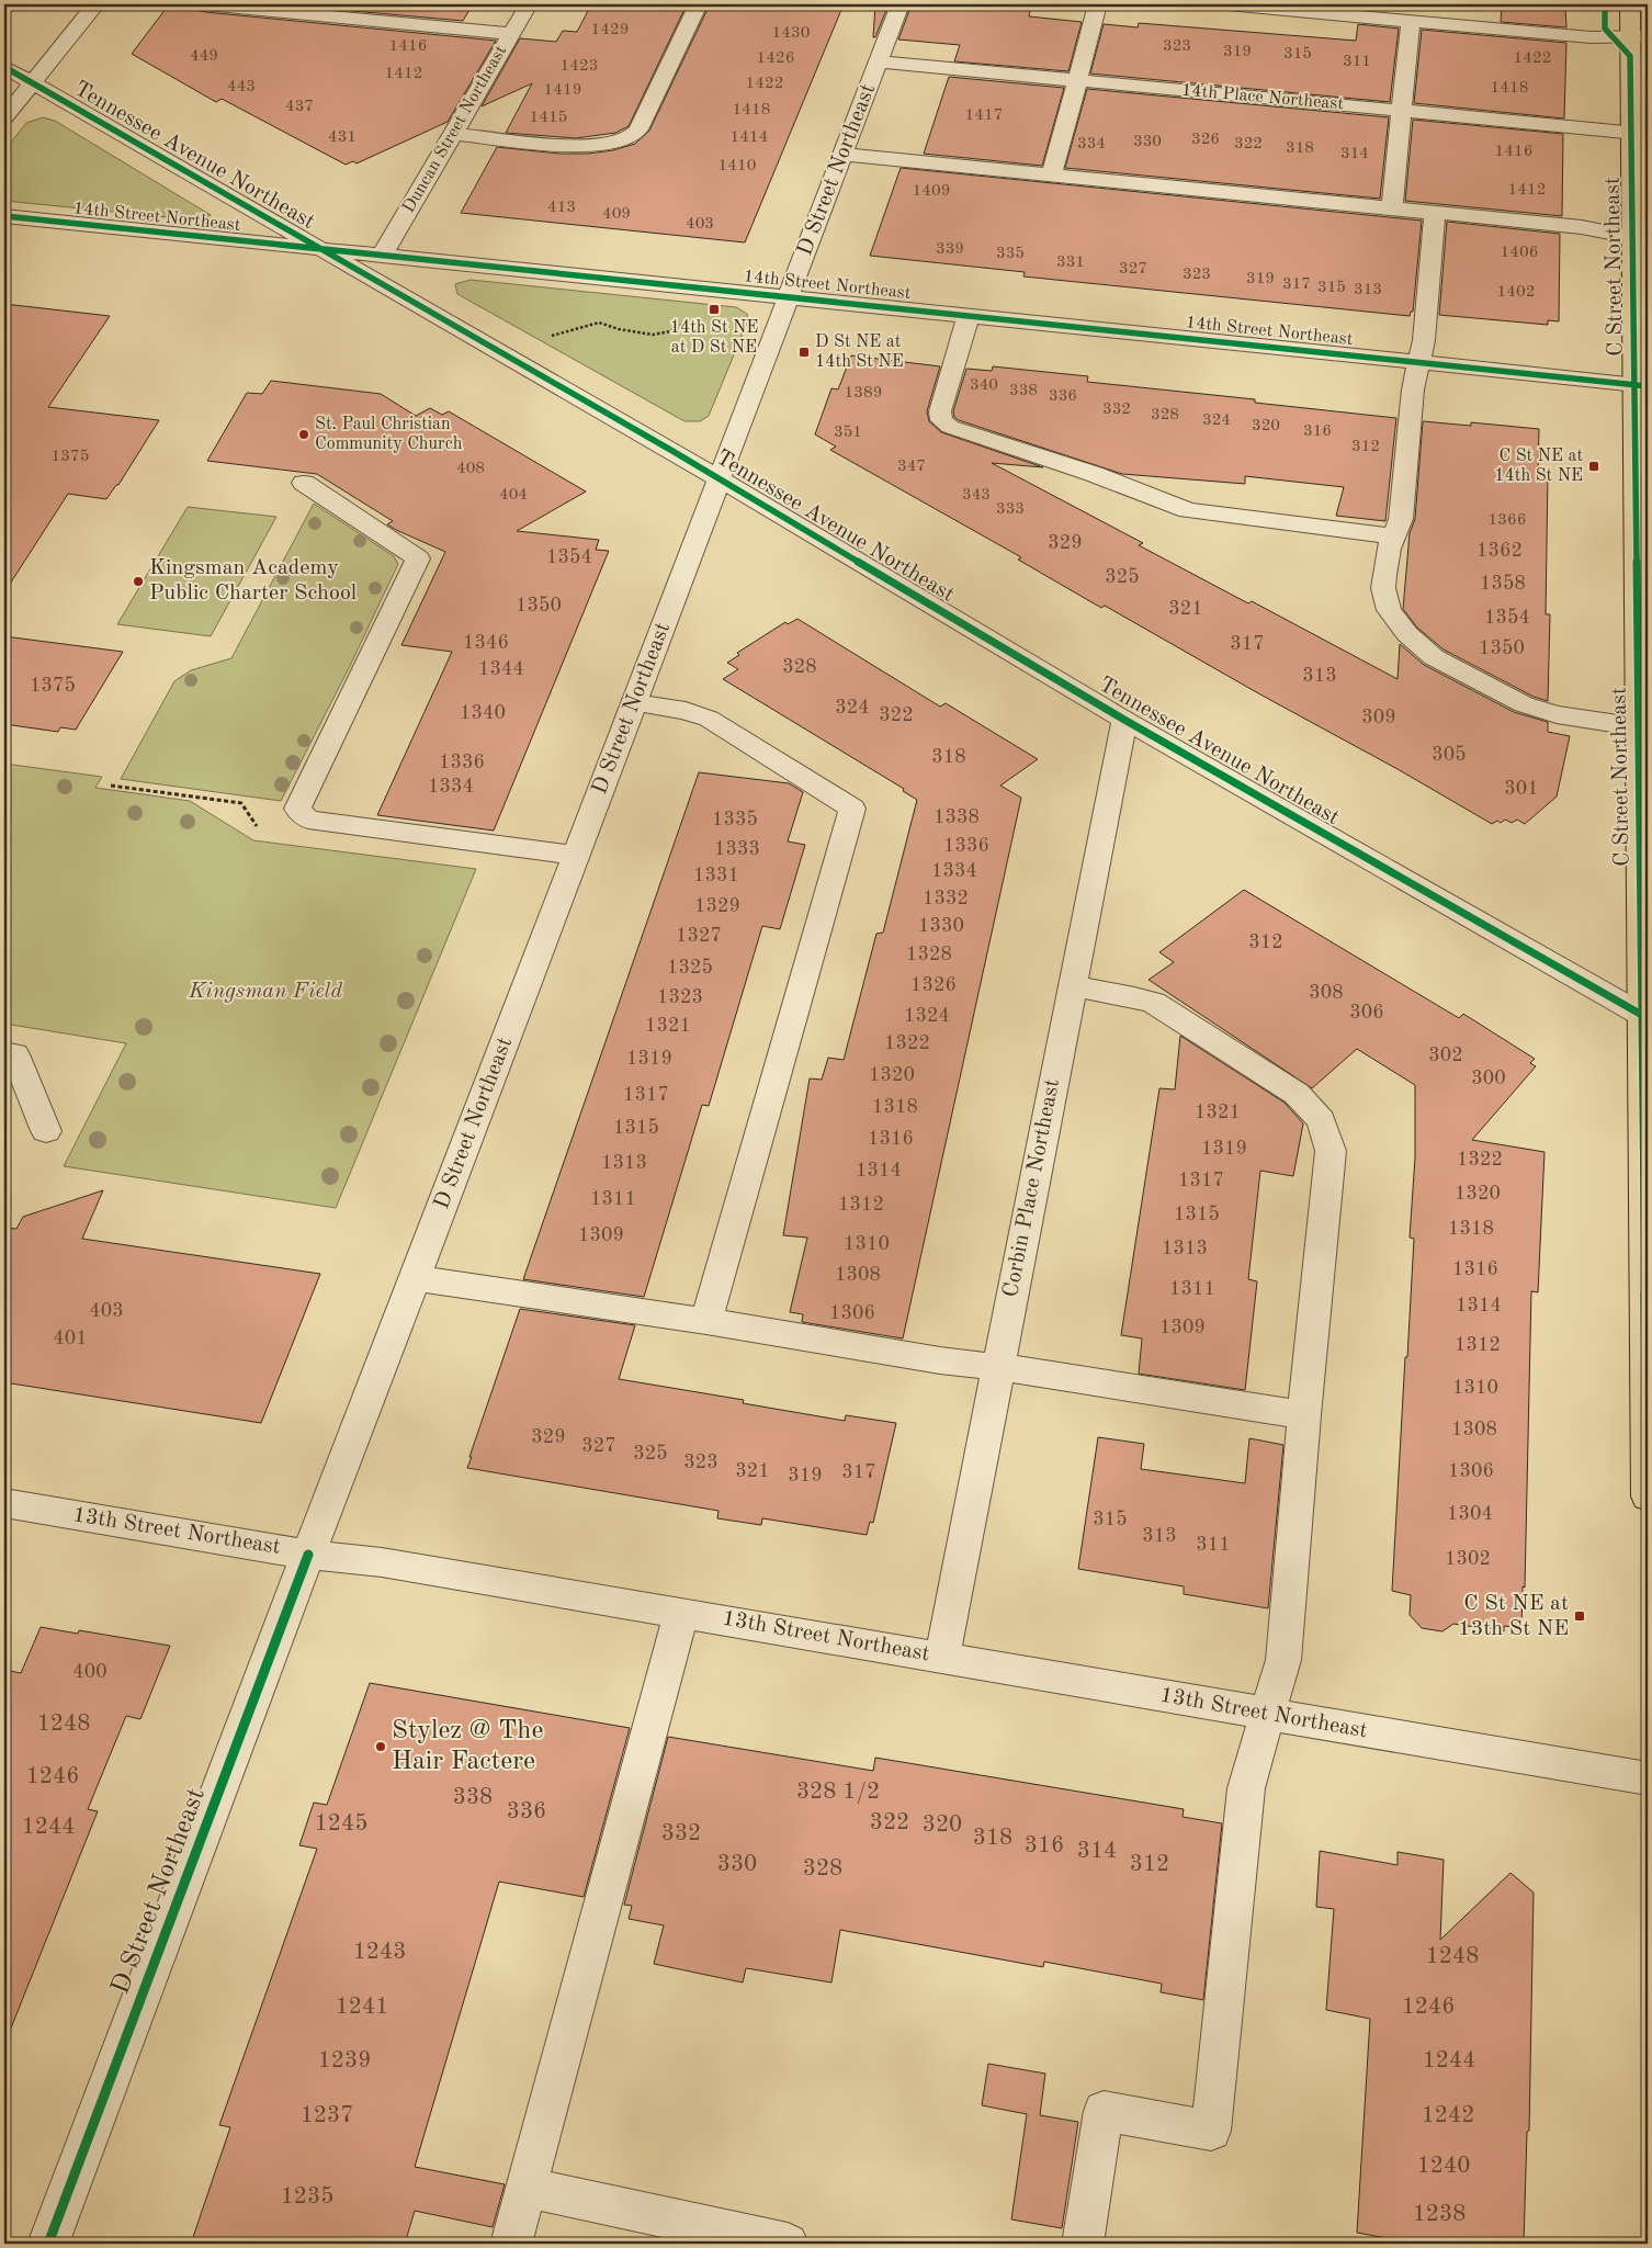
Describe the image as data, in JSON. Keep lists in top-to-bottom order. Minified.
{"streets":{"main road":["C Street Northeast"],"street":["14th Place Northeast","Duncan Street Northeast","Tennessee Avenue Northeast","D Street Northeast","14th Street Northeast","Corbin Place Northeast","13th Street Northeast"]},"crossings":[["14th Place Northeast","D Street Northeast"],["14th Place Northeast","C Street Northeast"],["Duncan Street Northeast","14th Street Northeast"],["Tennessee Avenue Northeast","D Street Northeast"],["Tennessee Avenue Northeast","14th Street Northeast"],["Tennessee Avenue Northeast","C Street Northeast"],["Tennessee Avenue Northeast","Corbin Place Northeast"],["D Street Northeast","14th Street Northeast"],["D Street Northeast","13th Street Northeast"],["14th Street Northeast","C Street Northeast"],["Corbin Place Northeast","13th Street Northeast"]],"parks":["Kingsman Field"],"places":{"transit":["14th St NE at D St NE","D St NE at 14th St NE","C St NE at 14th St NE","C St NE at 13th St NE"],"other":["St. Paul Christian Community Church","Kingsman Academy Public Charter School","Stylez @ The Hair Factere"]},"house_numbers":["1429","1430","1416","323","319","315","449","1426","1422","311","1423","1412","1422","443","1418","1419","437","1418","1417","1415","431","1414","326","330","334","322","318","1416","314","1410","1412","1409","413","409","403","339","1406","335","331","327","323","319","317","315","313","1402","340","338","1389","336","332","328","324","320","316","351","312","1375","347","408","404","343","333","1366","329","1362","1354","325","1358","1350","321","1354","1346","317","1350","328","1344","313","1375","324","1340","322","309","305","318","1336","1334","301","1338","1335","1336","1333","1334","1331","1332","1329","1330","1327","312","1328","1325","1326","308","1323","306","1324","1321","1322","302","1319","1320","300","1317","1318","1321","1315","1316","1319","1322","1313","1314","1317","1320","1311","1312","1315","1318","1309","1310","1313","1316","1308","1311","1314","403","1306","1309","401","1312","1310","1308","329","327","325","323","321","1306","317","319","1304","315","313","311","1302","400","1248","1246","328 1/2","338","336","322","1245","320","1244","332","318","316","314","330","312","328","1243","1248","1241","1246","1239","1244","1237","1242","1240","1235","1238"]}
